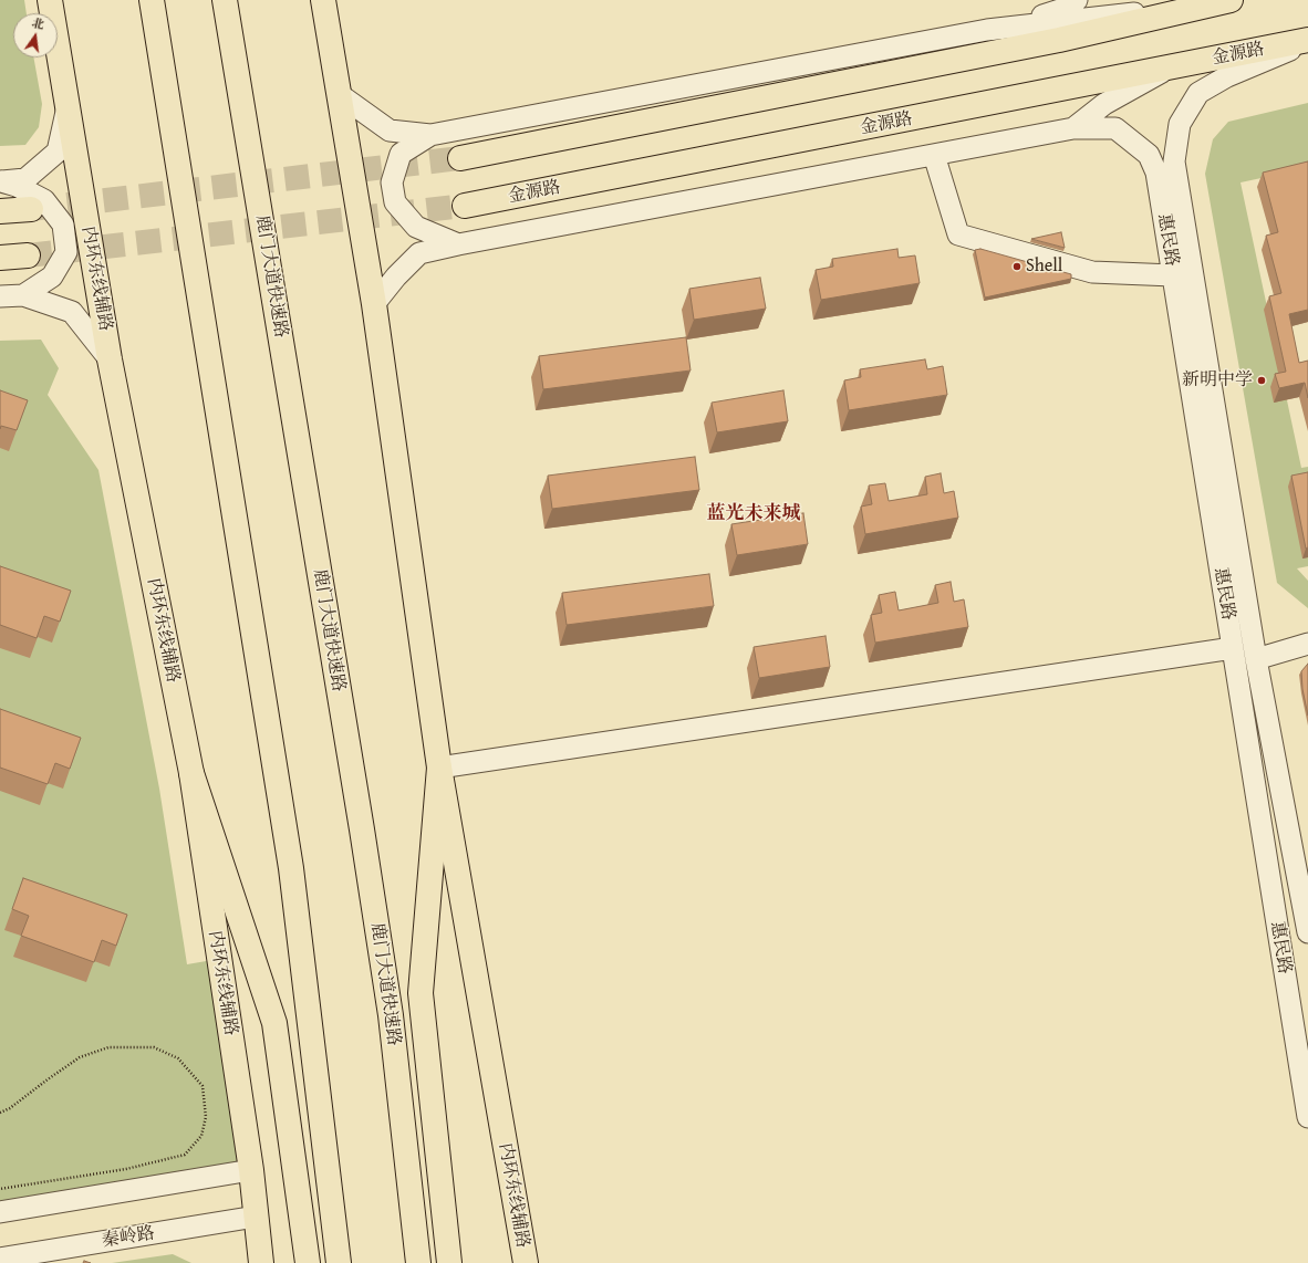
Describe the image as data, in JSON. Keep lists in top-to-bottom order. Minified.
{"streets":{"main road":["金源路","鹿门大道快速路","内环东线辅路"],"street":["惠民路","秦岭路"]},"crossings":[["金源路","惠民路"],["惠民路","内环东线辅路"],["内环东线辅路","秦岭路"]],"districts":["蓝光未来城"],"places":["Shell","新明中学"],"north":"top"}
